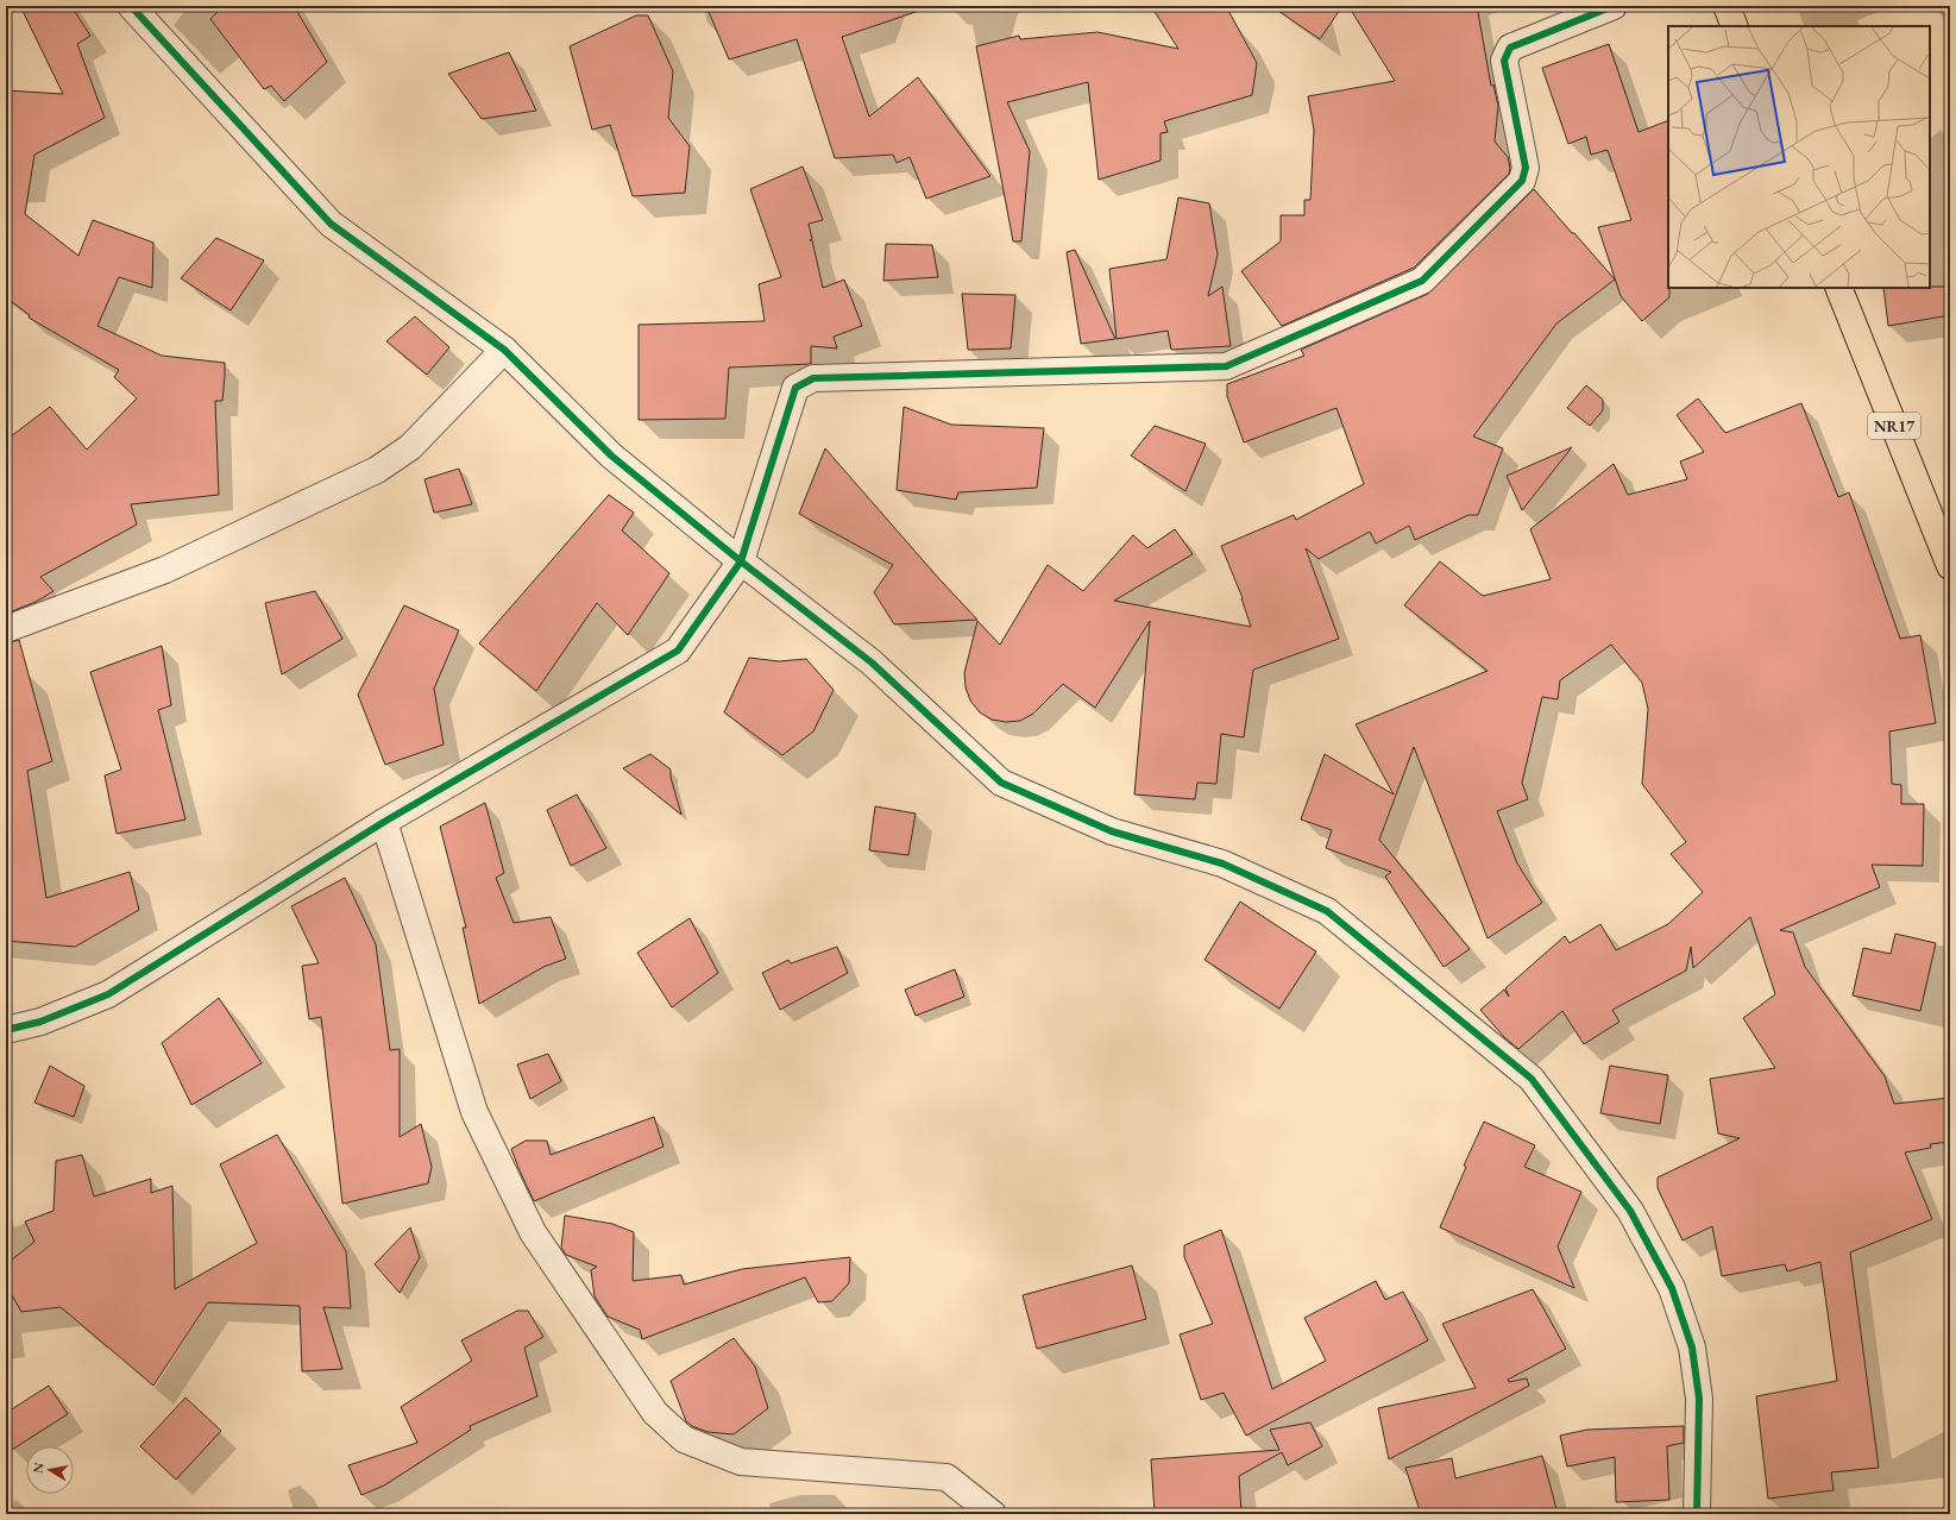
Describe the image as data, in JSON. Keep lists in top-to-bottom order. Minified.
{"streets":{"main road":["NR17"]},"north":"left"}
